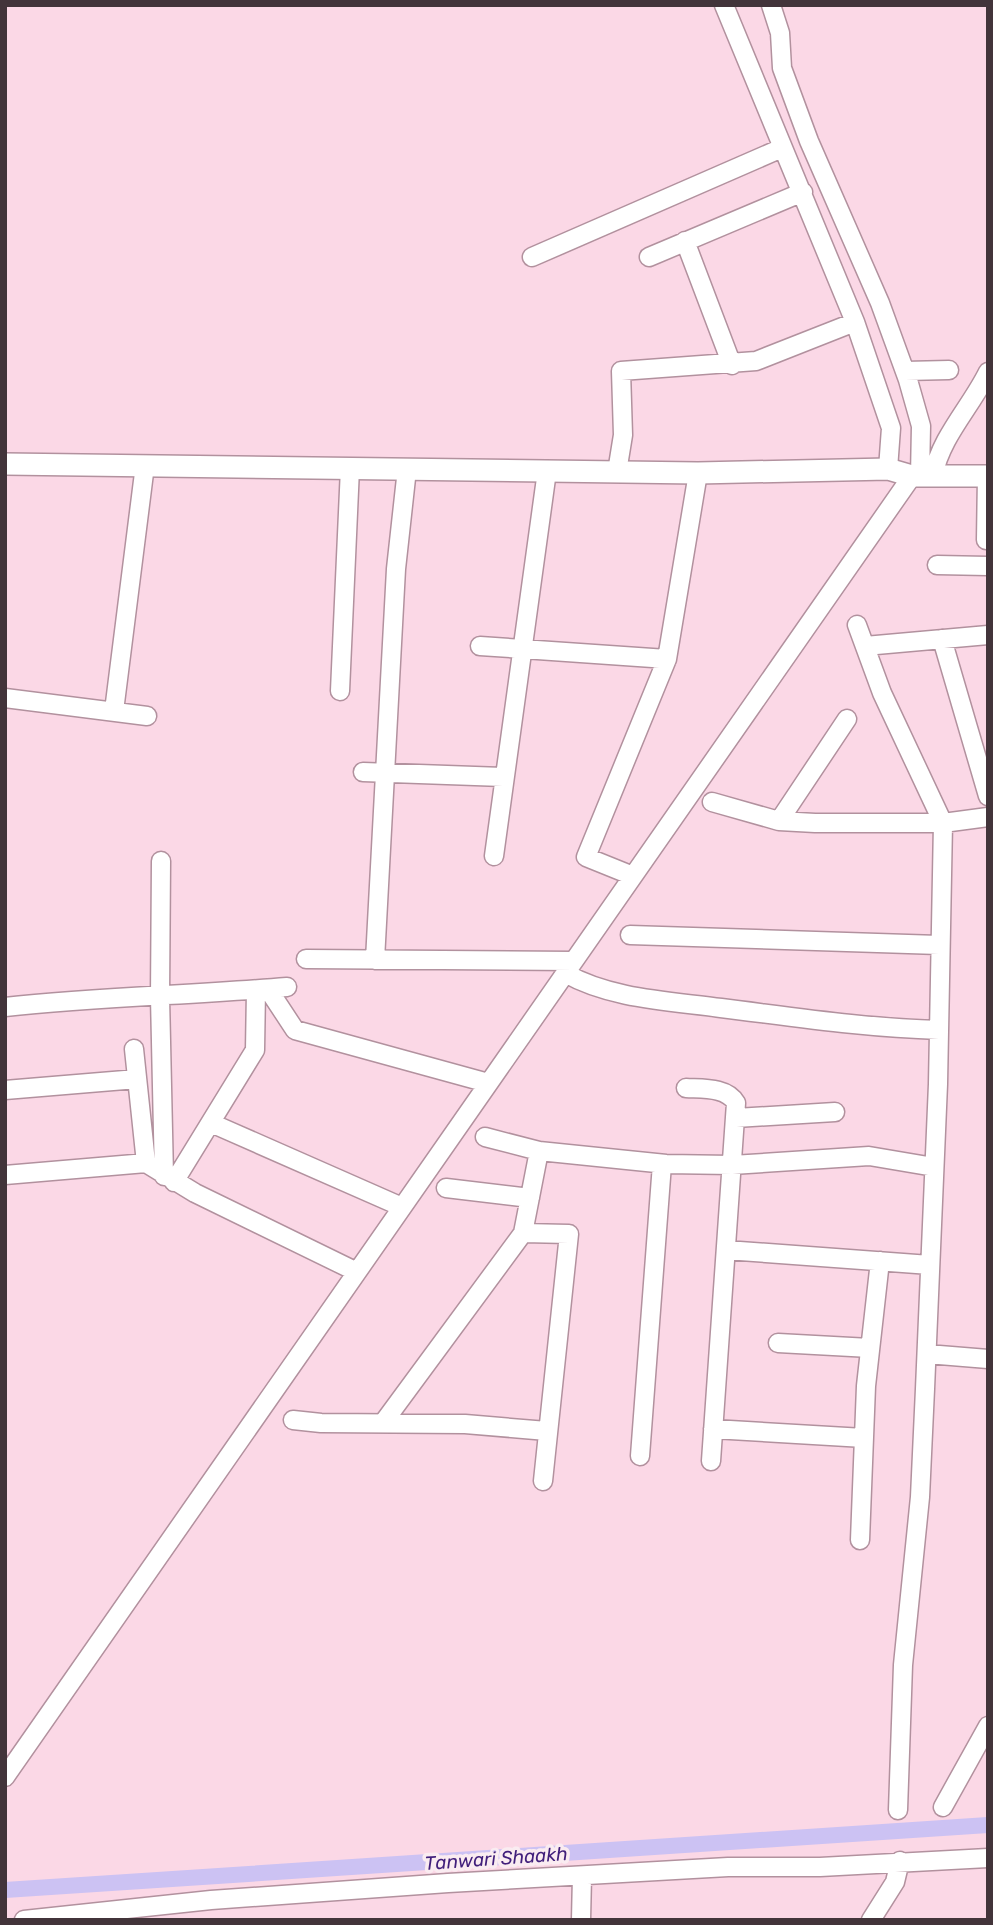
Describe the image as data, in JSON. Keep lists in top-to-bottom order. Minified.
{"water":["Tanwari Shaakh"]}
